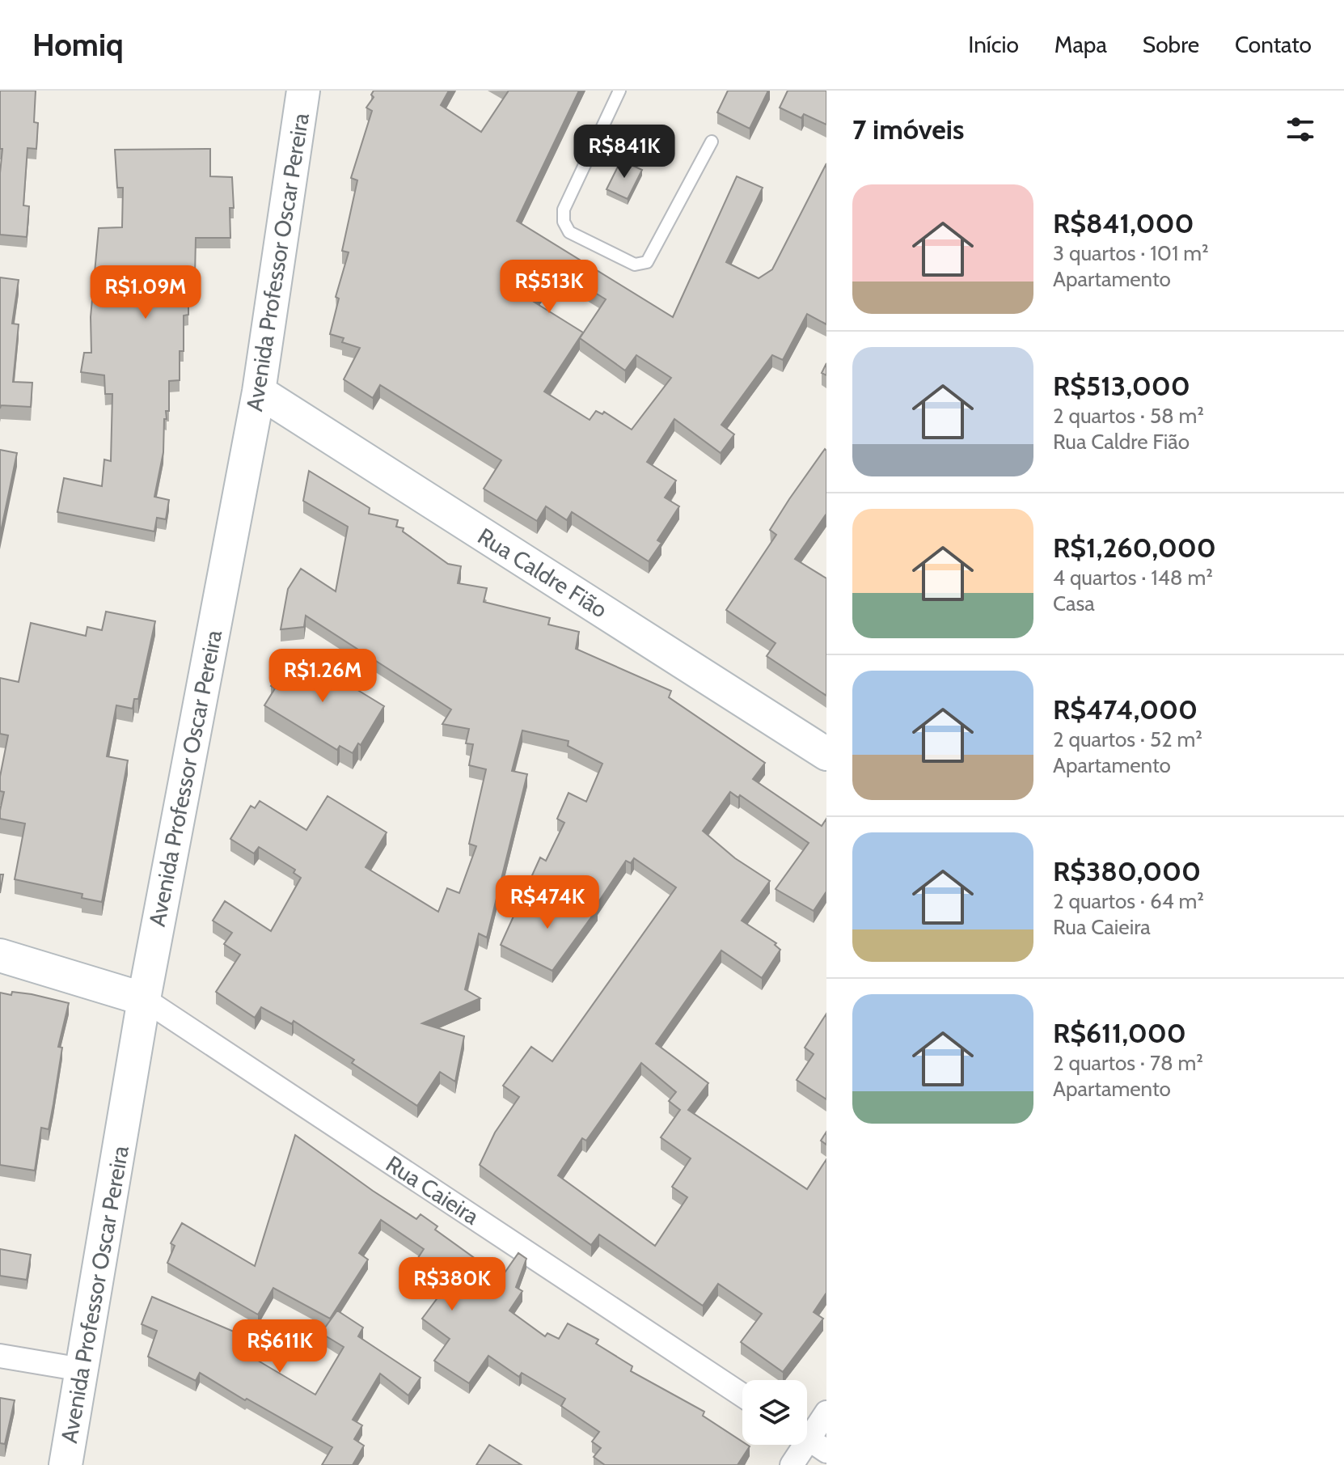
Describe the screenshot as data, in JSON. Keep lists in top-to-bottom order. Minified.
{"streets":{"main road":["Avenida Professor Oscar Pereira","Rua Caldre Fião"],"street":["Rua Caieira"]},"crossings":[["Avenida Professor Oscar Pereira","Rua Caldre Fião"],["Avenida Professor Oscar Pereira","Rua Caieira"]],"page":{"header":"Homiq","nav":["Início","Mapa","Sobre","Contato"],"heading":"7 imóveis","price":["R$841K","R$513K","R$1.09M","R$1.26M","R$474K","R$380K","R$611K"],"list":[{"name":"R$841,000","note":"3 quartos · 101 m² · Apartamento"},{"name":"R$513,000","note":"2 quartos · 58 m² · Rua Caldre Fião"},{"name":"R$1,260,000","note":"4 quartos · 148 m² · Casa"},{"name":"R$474,000","note":"2 quartos · 52 m² · Apartamento"},{"name":"R$380,000","note":"2 quartos · 64 m² · Rua Caieira"},{"name":"R$611,000","note":"2 quartos · 78 m² · Apartamento"}]}}
